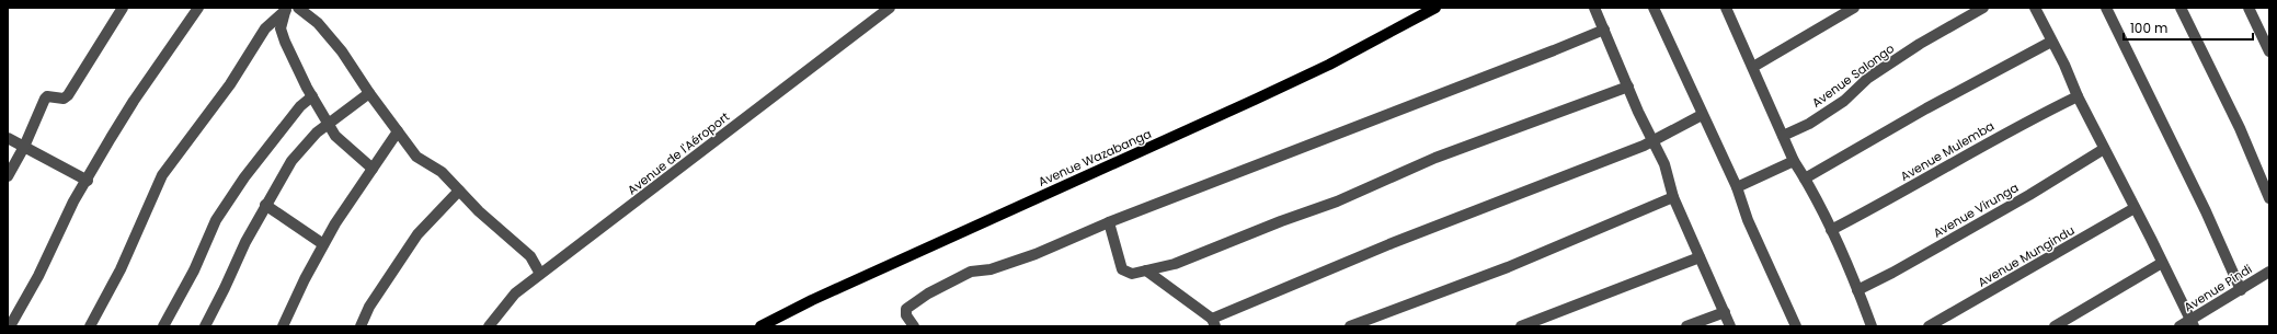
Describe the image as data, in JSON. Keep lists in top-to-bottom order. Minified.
{"streets":{"main road":["Avenue Wazabanga"],"street":["Avenue Salongo","Avenue Mulemba","Avenue de l'Aéroport","Avenue Virunga","Avenue Mungindu","Avenue Pindi"]},"scale_bar":"100 m"}
